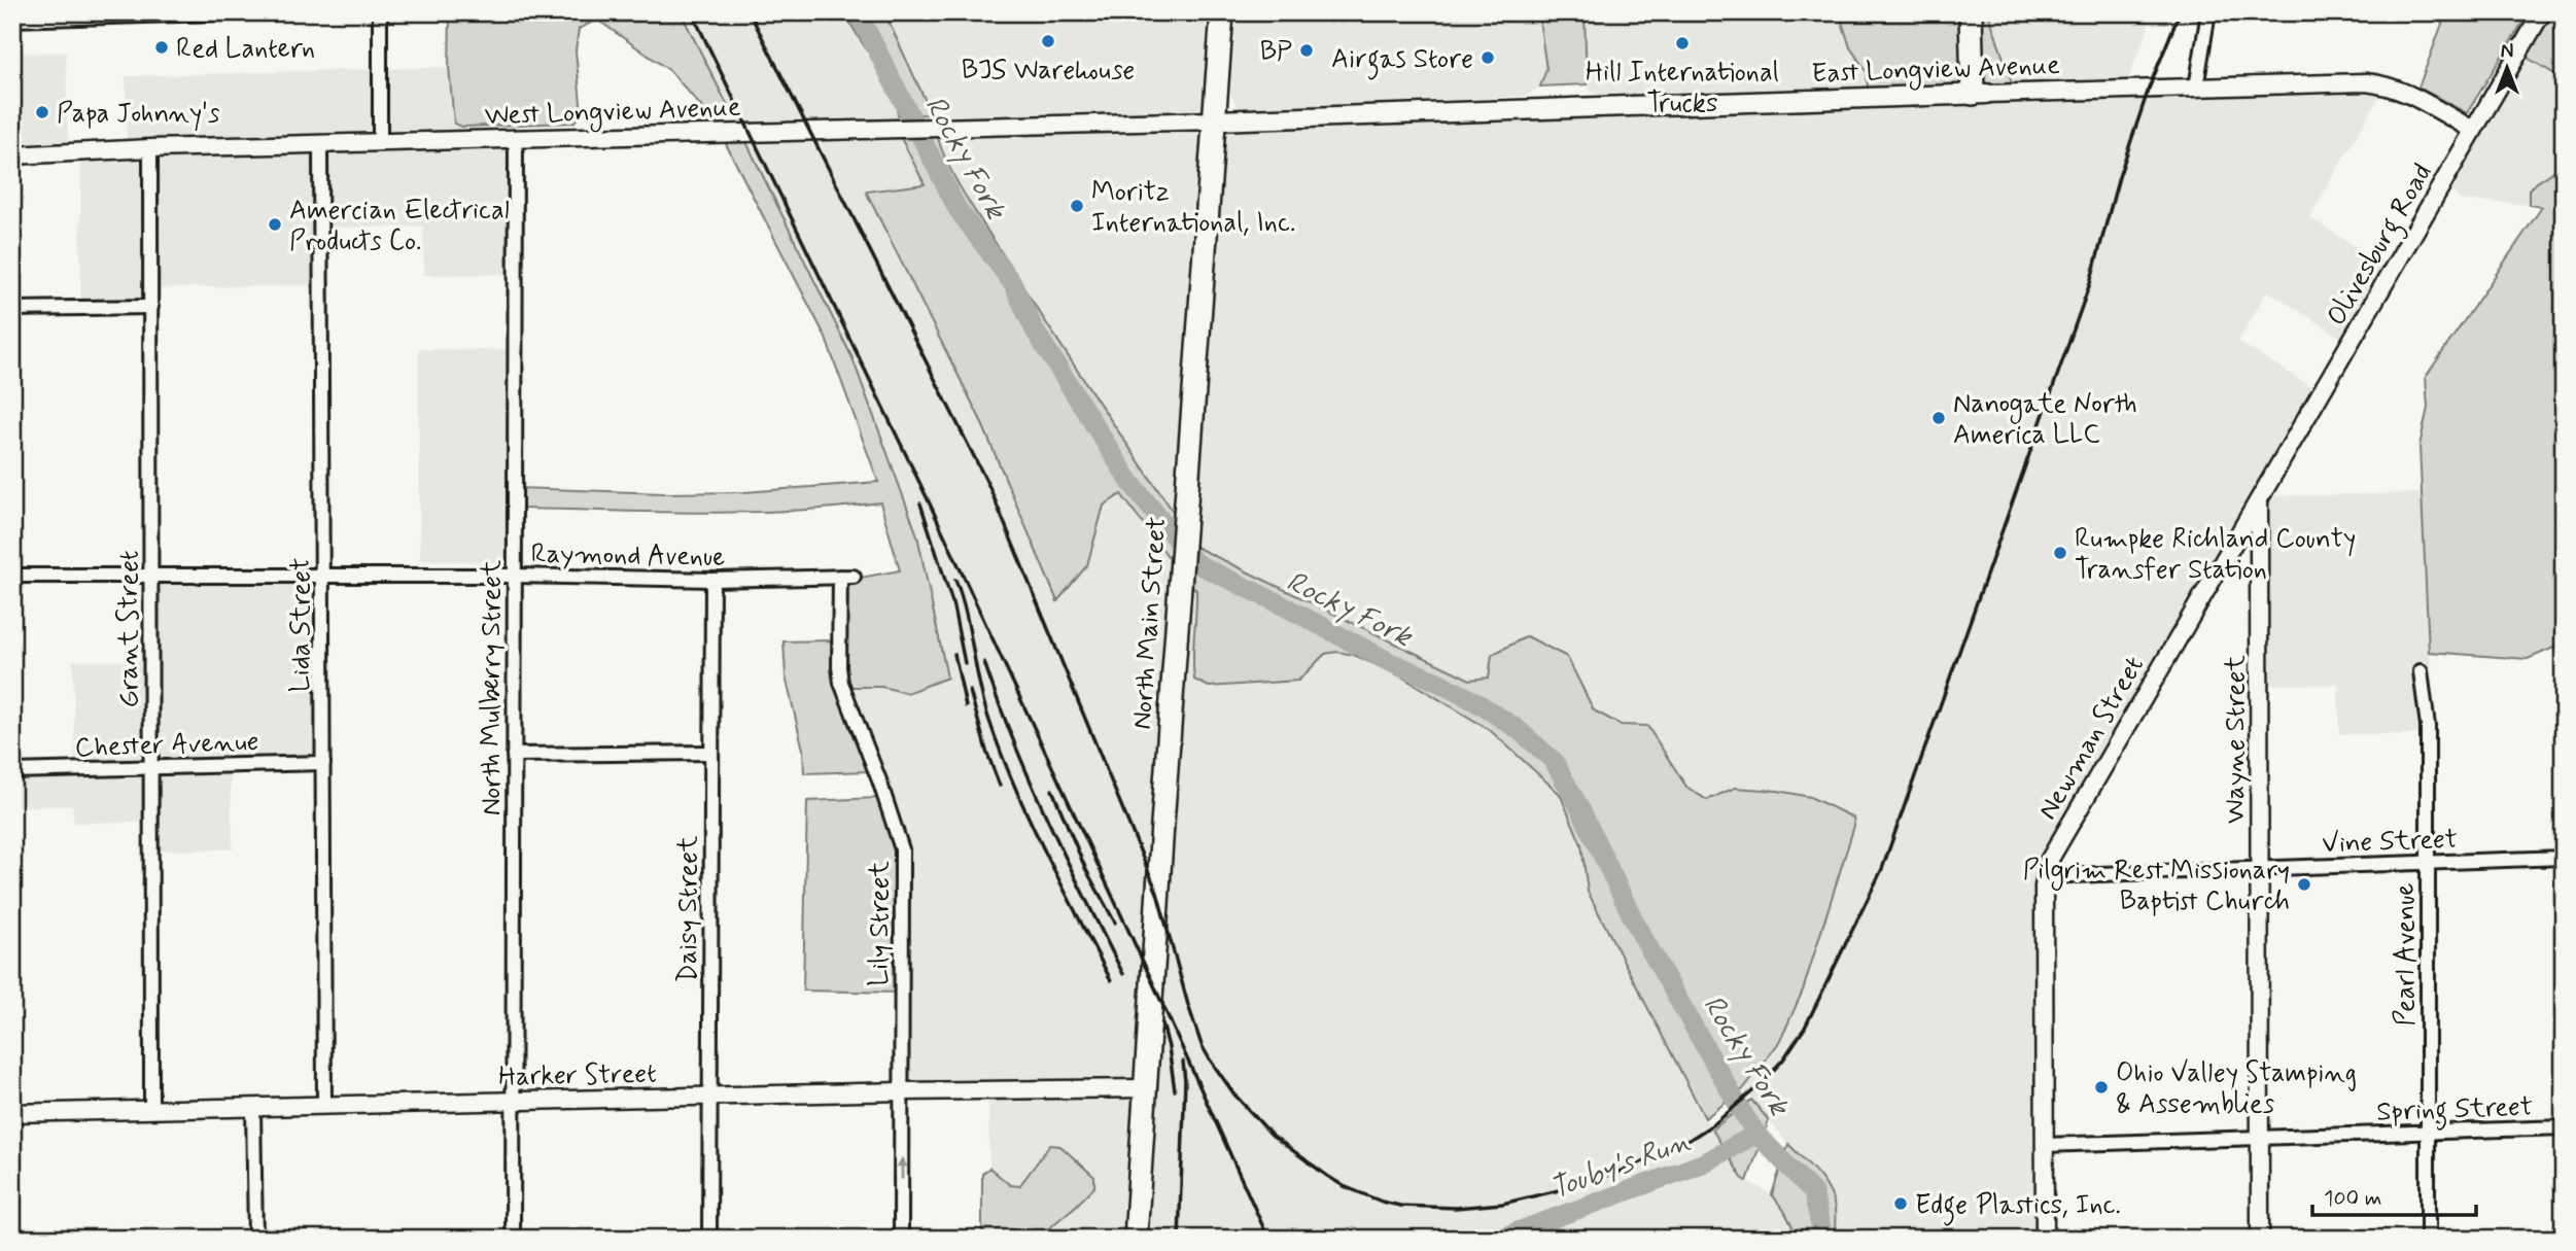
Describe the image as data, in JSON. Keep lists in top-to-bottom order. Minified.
{"streets":{"highway":["North Main Street"],"main road":["East Longview Avenue"],"street":["West Longview Avenue","Olivesburg Road","Raymond Avenue","Lida Street","Grant Street","North Mulberry Street","Newman Street","Wayne Street","Chester Avenue","Vine Street","Daisy Street","Lily Street","Pearl Avenue","Harker Street","Spring Street"]},"crossings":[["East Longview Avenue","West Longview Avenue"],["East Longview Avenue","Olivesburg Road"],["East Longview Avenue","North Main Street"],["West Longview Avenue","North Main Street"],["West Longview Avenue","Lida Street"],["West Longview Avenue","Grant Street"],["West Longview Avenue","North Mulberry Street"],["Olivesburg Road","Newman Street"],["Olivesburg Road","Wayne Street"],["Raymond Avenue","Lida Street"],["Raymond Avenue","Grant Street"],["Raymond Avenue","North Mulberry Street"],["Raymond Avenue","Daisy Street"],["Raymond Avenue","Lily Street"],["North Main Street","Harker Street"],["Lida Street","Chester Avenue"],["Lida Street","Harker Street"],["Grant Street","Chester Avenue"],["Grant Street","Harker Street"],["North Mulberry Street","Harker Street"],["Newman Street","Wayne Street"],["Newman Street","Vine Street"],["Newman Street","Spring Street"],["Wayne Street","Vine Street"],["Wayne Street","Spring Street"],["Vine Street","Pearl Avenue"],["Daisy Street","Harker Street"],["Lily Street","Harker Street"],["Pearl Avenue","Spring Street"]],"water":["Rocky Fork","Touby's Run"],"places":["BJS Warehouse","Hill International Trucks","Red Lantern","BP","Airgas Store","Papa Johnny's","Moritz International, Inc.","Amercian Electrical Products Co.","Nanogate North America LLC","Rumpke Richland County Transfer Station","Pilgrim Rest Missionary Baptist Church","Ohio Valley Stamping & Assemblies","Edge Plastics, Inc."],"scale_bar":"100 m","north":"top"}
